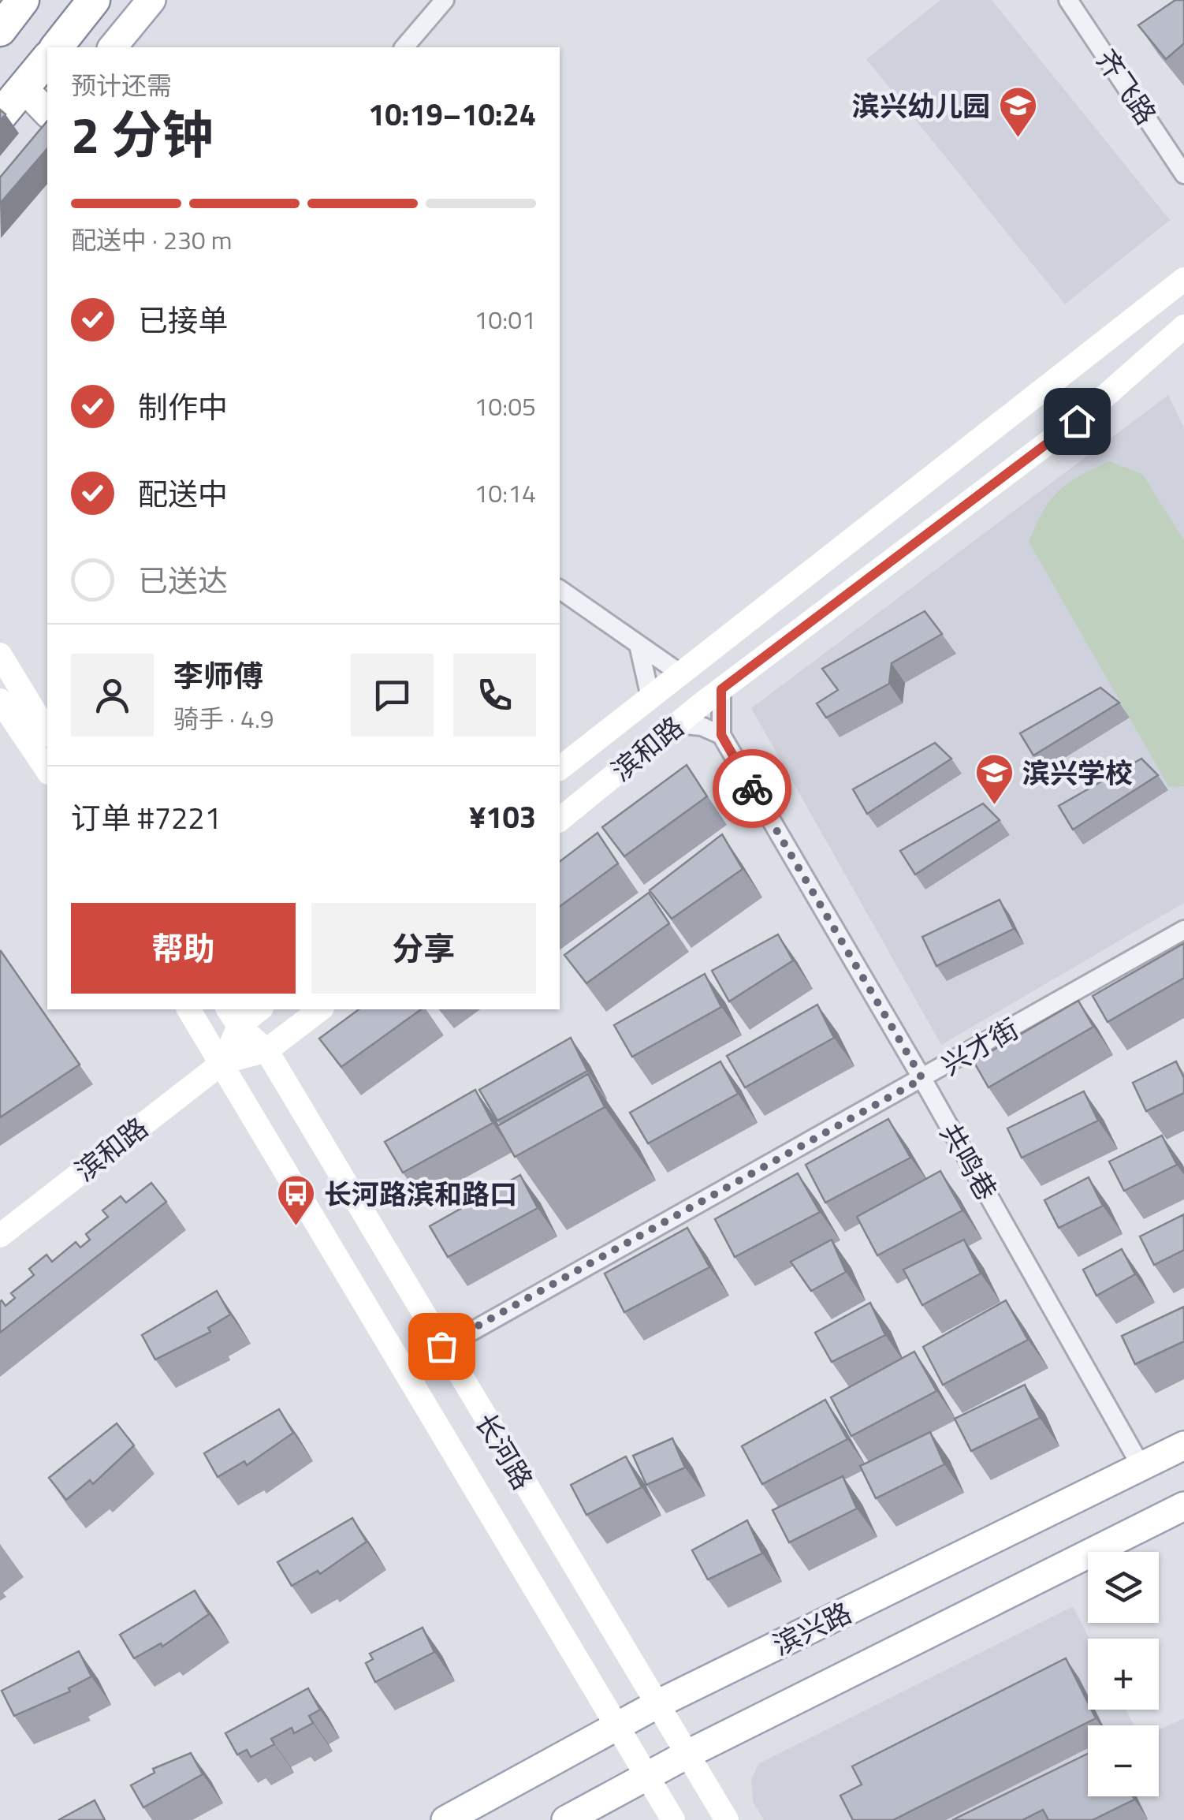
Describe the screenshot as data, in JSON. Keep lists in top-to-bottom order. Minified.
{"streets":{"main road":["滨和路","长河路","滨兴路"],"street":["齐飞路","兴才街","共鸣巷"]},"crossings":[["滨和路","长河路"],["兴才街","共鸣巷"],["兴才街","长河路"],["共鸣巷","滨兴路"],["长河路","滨兴路"]],"places":{"school or university":["滨兴幼儿园","滨兴学校"],"bus stop":["长河路滨和路口"]},"page":{"heading":["2 分钟","预计还需","10:19–10:24"],"panel":["李师傅","骑手 · 4.9","订单 #7221","¥103"],"bar":"配送中 · 230 m","list":[["已接单","10:01"],["制作中","10:05"],["配送中","10:14"],"已送达"],"buttons":["帮助","分享"],"map_buttons":["+","−"]}}
